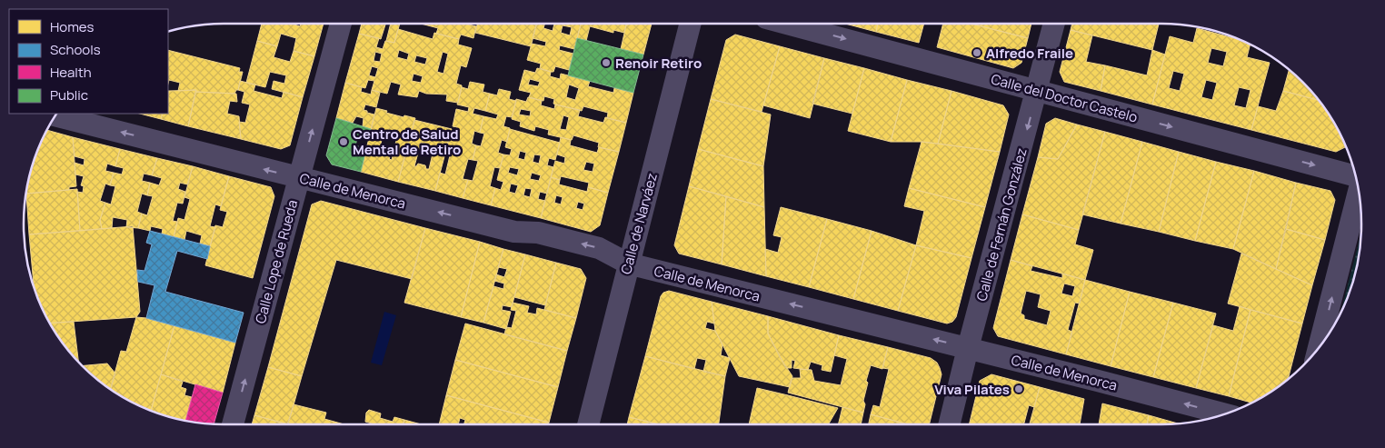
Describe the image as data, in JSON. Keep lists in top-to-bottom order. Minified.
{"streets":{"street":["Calle del Doctor Castelo","Calle de Menorca","Calle de Narváez","Calle de Fernán González","Calle Lope de Rueda"]},"crossings":[["Calle del Doctor Castelo","Calle de Fernán González"],["Calle de Menorca","Calle de Narváez"],["Calle de Menorca","Calle de Fernán González"],["Calle de Menorca","Calle Lope de Rueda"]],"one_way":["Calle del Doctor Castelo","Calle de Menorca","Calle de Fernán González","Calle Lope de Rueda"],"places":["Alfredo Fraile","Renoir Retiro","Centro de Salud Mental de Retiro","Viva Pilates"],"legend":["Homes","Schools","Health","Public"]}
